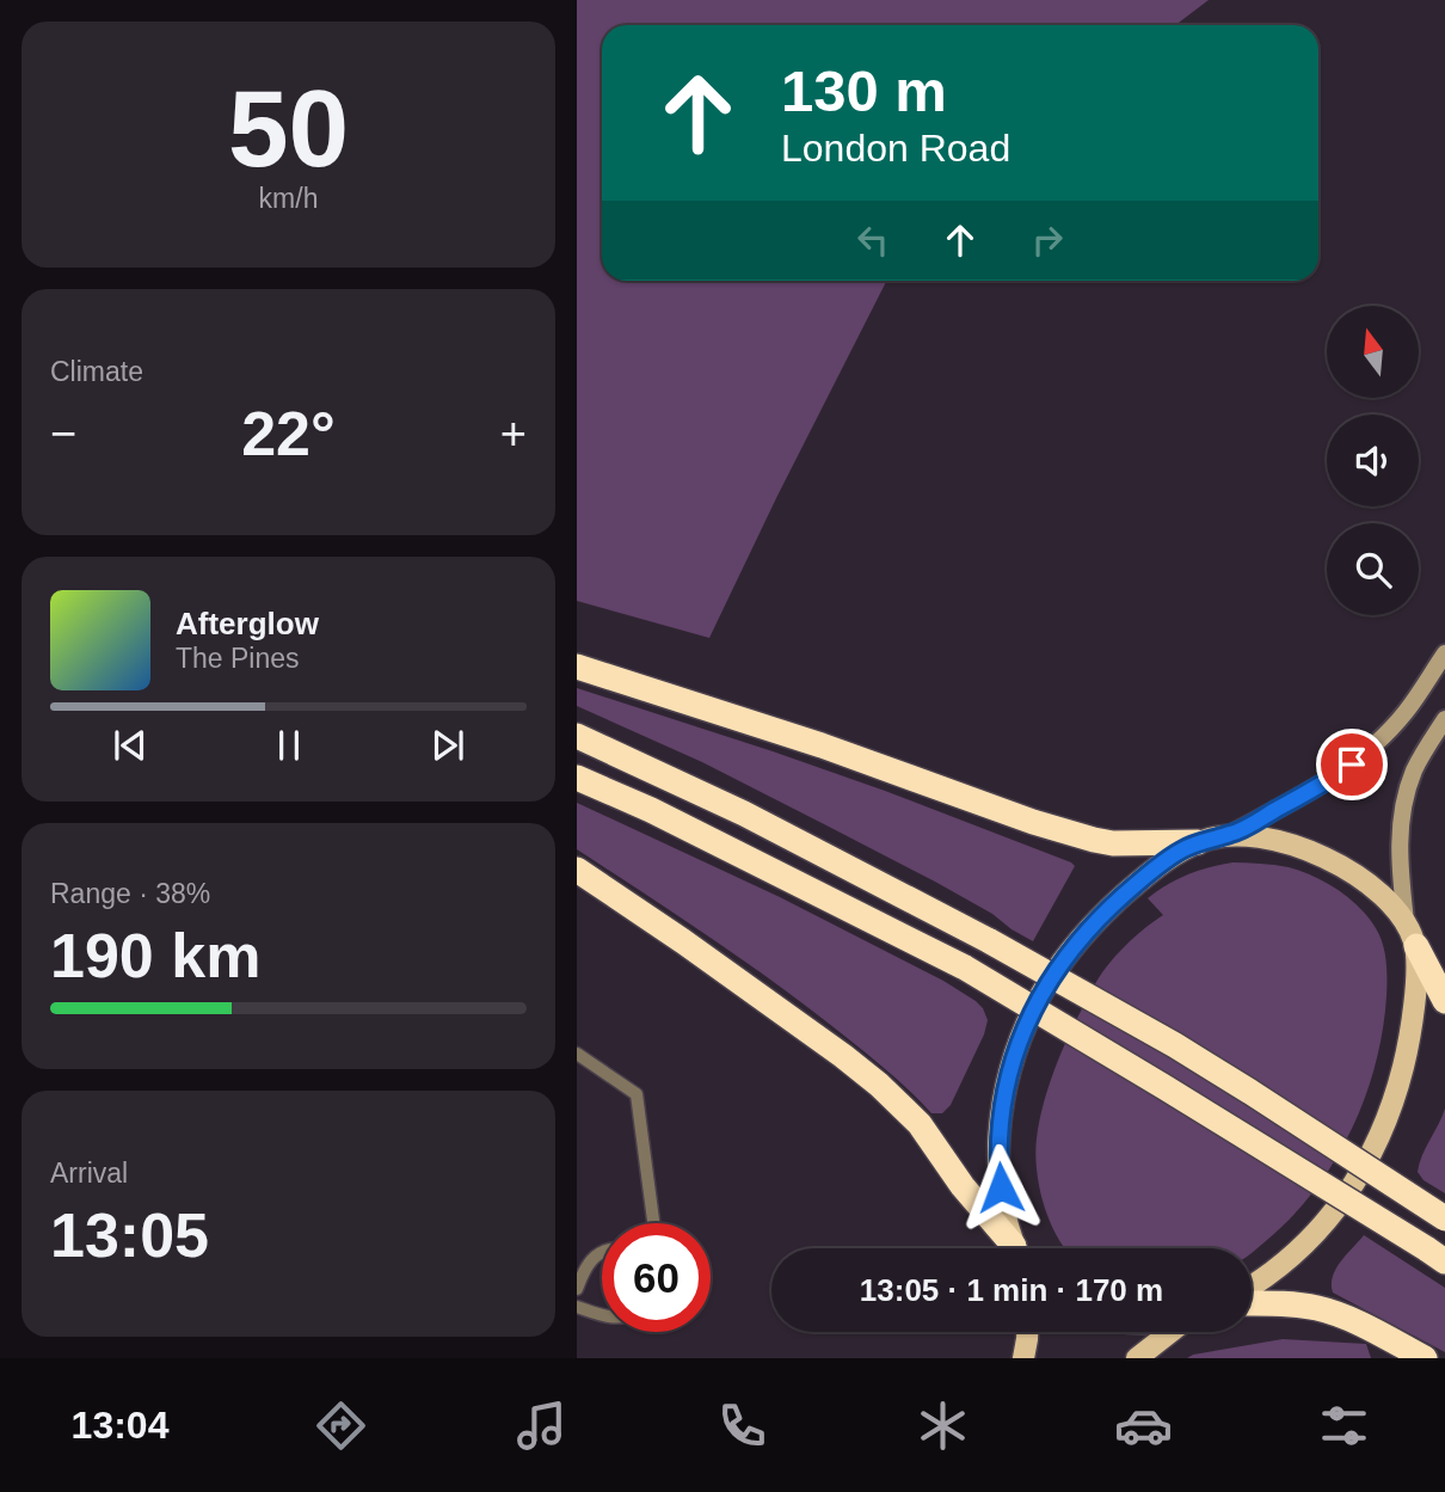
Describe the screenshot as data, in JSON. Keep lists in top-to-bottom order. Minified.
{"north":"top","page":{"tile":[["50","km/h"],"Climate",["Range · 38%","190 km"],["Arrival","13:05"]],"turn":["130 m","London Road"],"heat":["−","22°","+"],"song":["Afterglow","The Pines"],"limit":"60","trip":"13:05 · 1 min · 170 m","tabs":"13:04"}}
